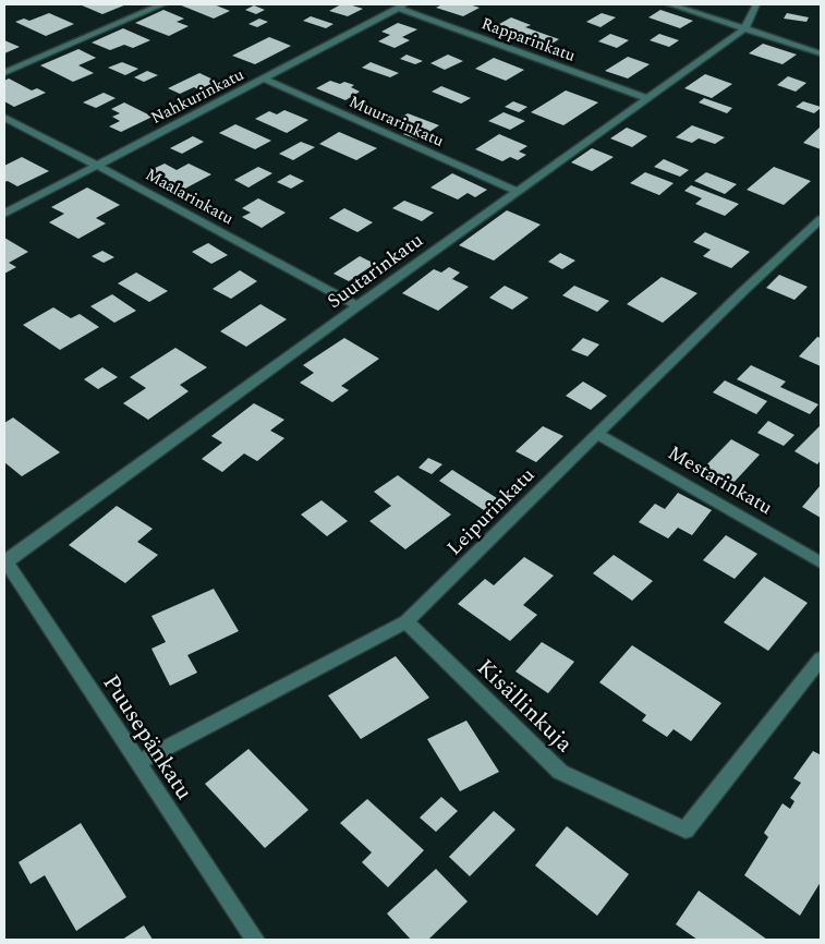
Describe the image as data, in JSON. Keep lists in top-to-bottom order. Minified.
{"streets":{"street":["Rapparinkatu","Nahkurinkatu","Muurarinkatu","Maalarinkatu","Suutarinkatu","Mestarinkatu","Leipurinkatu","Kisällinkuja","Puusepänkatu"]},"crossings":[["Rapparinkatu","Nahkurinkatu"],["Rapparinkatu","Suutarinkatu"],["Nahkurinkatu","Muurarinkatu"],["Nahkurinkatu","Maalarinkatu"],["Muurarinkatu","Suutarinkatu"],["Maalarinkatu","Suutarinkatu"],["Suutarinkatu","Puusepänkatu"],["Mestarinkatu","Leipurinkatu"],["Leipurinkatu","Kisällinkuja"],["Leipurinkatu","Puusepänkatu"]]}
